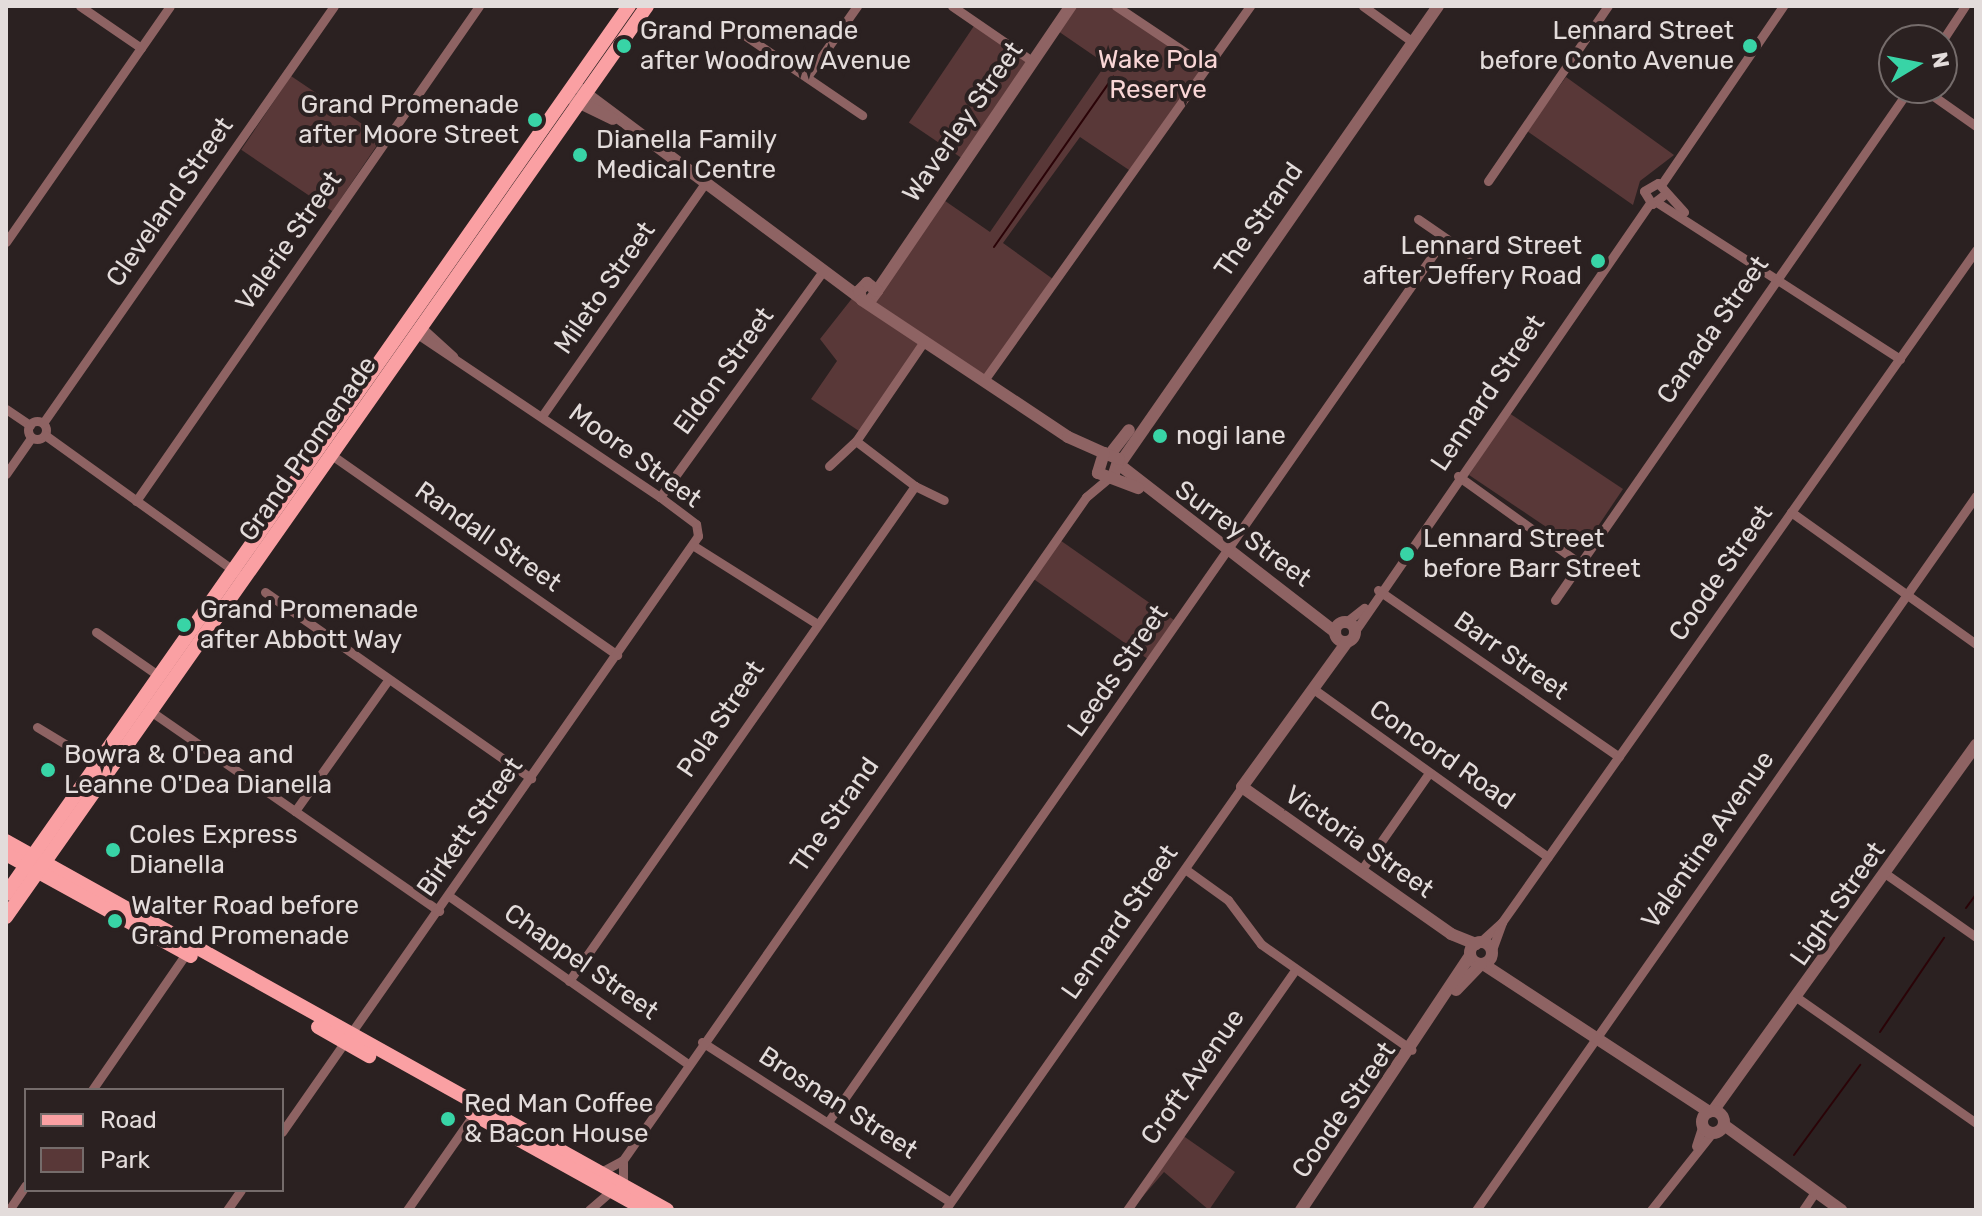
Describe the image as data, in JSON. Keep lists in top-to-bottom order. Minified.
{"streets":{"main road":["Grand Promenade"],"street":["Waverley Street","Cleveland Street","The Strand","Valerie Street","Mileto Street","Canada Street","Eldon Street","Lennard Street","Moore Street","Surrey Street","Randall Street","Coode Street","Barr Street","Leeds Street","Pola Street","Concord Road","Birkett Street","Valentine Avenue","Victoria Street","Light Street","Chappel Street","Croft Avenue","Brosnan Street"]},"crossings":[["Waverley Street","Surrey Street"],["The Strand","Surrey Street"],["The Strand","Chappel Street"],["The Strand","Brosnan Street"],["Mileto Street","Moore Street"],["Mileto Street","Surrey Street"],["Eldon Street","Moore Street"],["Eldon Street","Surrey Street"],["Lennard Street","Surrey Street"],["Lennard Street","Barr Street"],["Lennard Street","Concord Road"],["Lennard Street","Victoria Street"],["Lennard Street","Brosnan Street"],["Grand Promenade","Moore Street"],["Grand Promenade","Surrey Street"],["Grand Promenade","Randall Street"],["Moore Street","Pola Street"],["Moore Street","Birkett Street"],["Surrey Street","Leeds Street"],["Randall Street","Birkett Street"],["Coode Street","Barr Street"],["Coode Street","Concord Road"],["Coode Street","Victoria Street"],["Leeds Street","Brosnan Street"],["Pola Street","Chappel Street"],["Birkett Street","Chappel Street"],["Valentine Avenue","Victoria Street"],["Victoria Street","Light Street"]],"parks":["Wake Pola Reserve"],"places":["Grand Promenade after Woodrow Avenue","Lennard Street before Conto Avenue","Grand Promenade after Moore Street","Dianella Family Medical Centre","Lennard Street after Jeffery Road","nogi lane","Lennard Street before Barr Street","Grand Promenade after Abbott Way","Bowra & O'Dea and Leanne O'Dea Dianella","Coles Express Dianella","Walter Road before Grand Promenade","Red Man Coffee & Bacon House"],"legend":["Road","Park"],"north":"right"}
